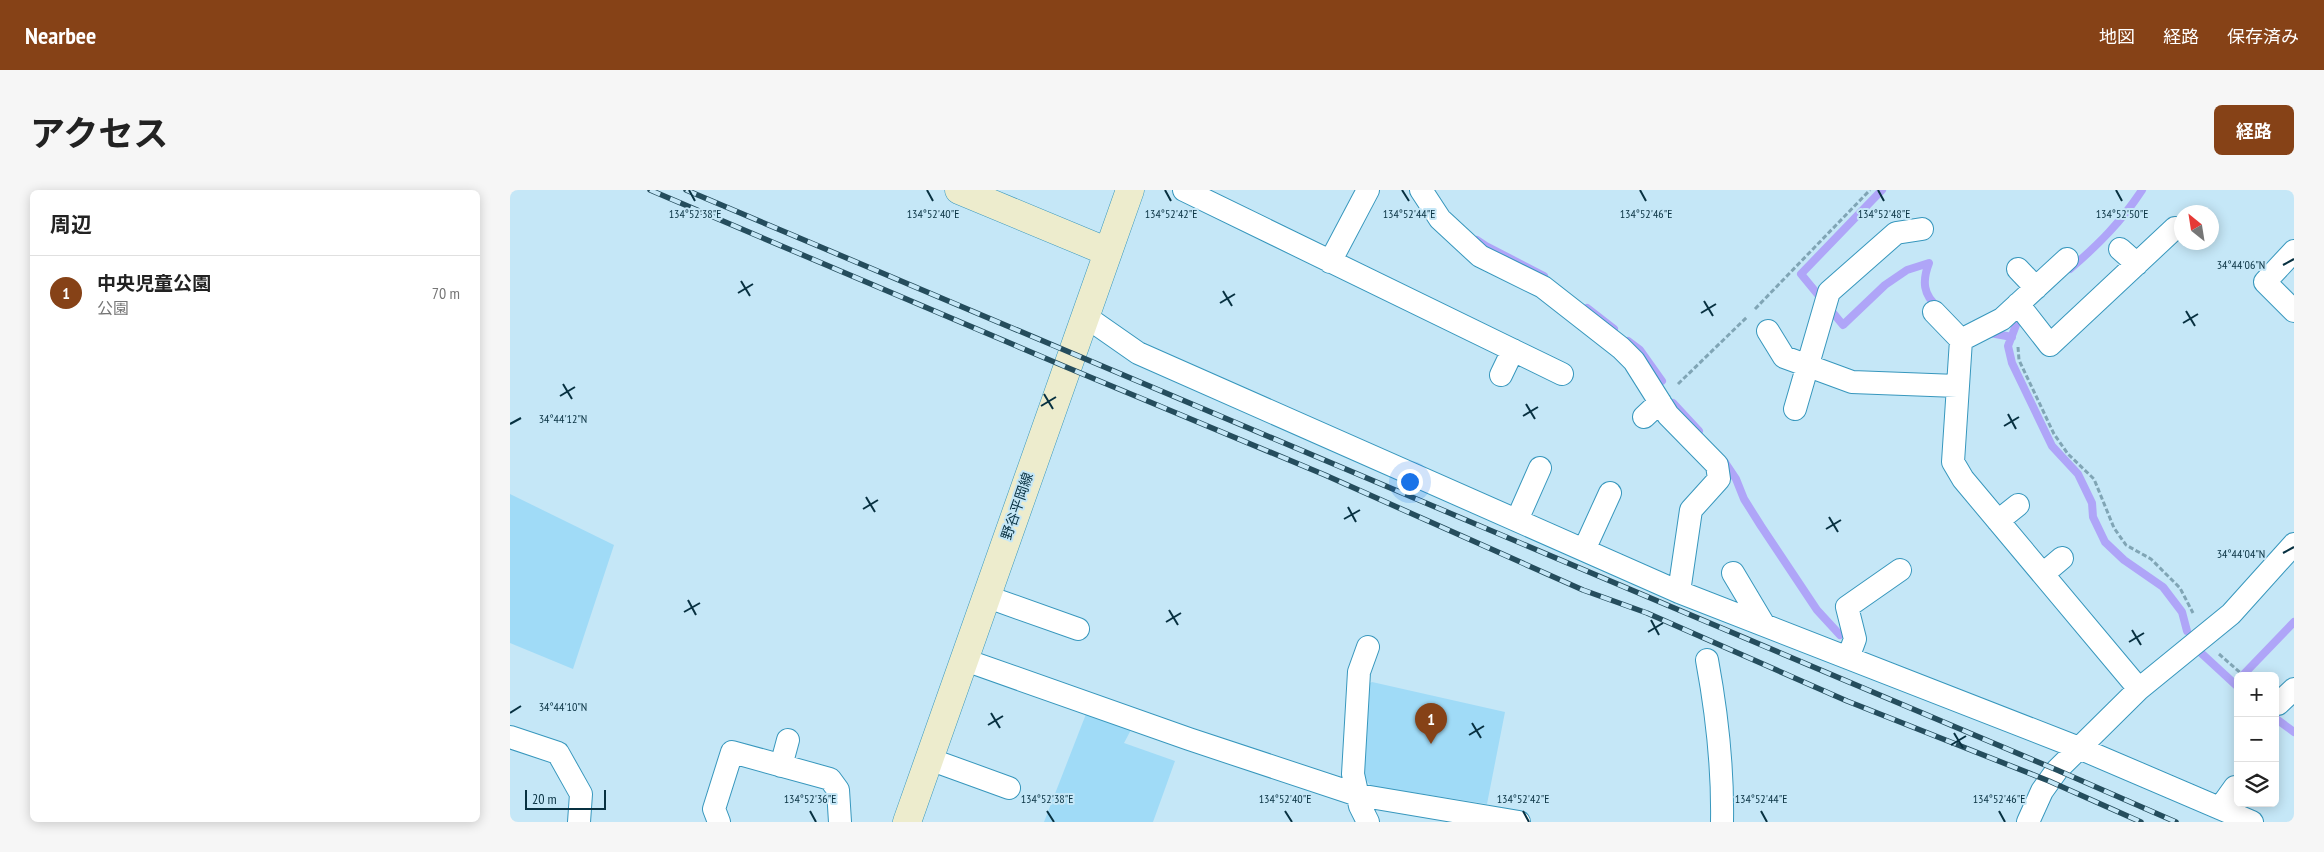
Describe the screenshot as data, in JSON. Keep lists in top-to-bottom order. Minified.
{"streets":{"main road":["野谷平岡線"]},"scale_bar":"20 m","north":"top left","page":{"header":"Nearbee","nav":["地図","経路","保存済み"],"title":"アクセス","buttons":"経路","heading":"周辺","list":[{"mark":"1","name":"中央児童公園","note":"公園","value":"70 m"}],"map_buttons":["+","−"],"pins":"1","scale":"20 m"},"coordinates":["134°52'40\"E","134°52'48\"E","134°52'38\"E","134°52'42\"E","134°52'44\"E","134°52'46\"E","134°52'50\"E","34°44'06\"N","34°44'12\"N","34°44'04\"N","34°44'10\"N","134°52'36\"E"]}
